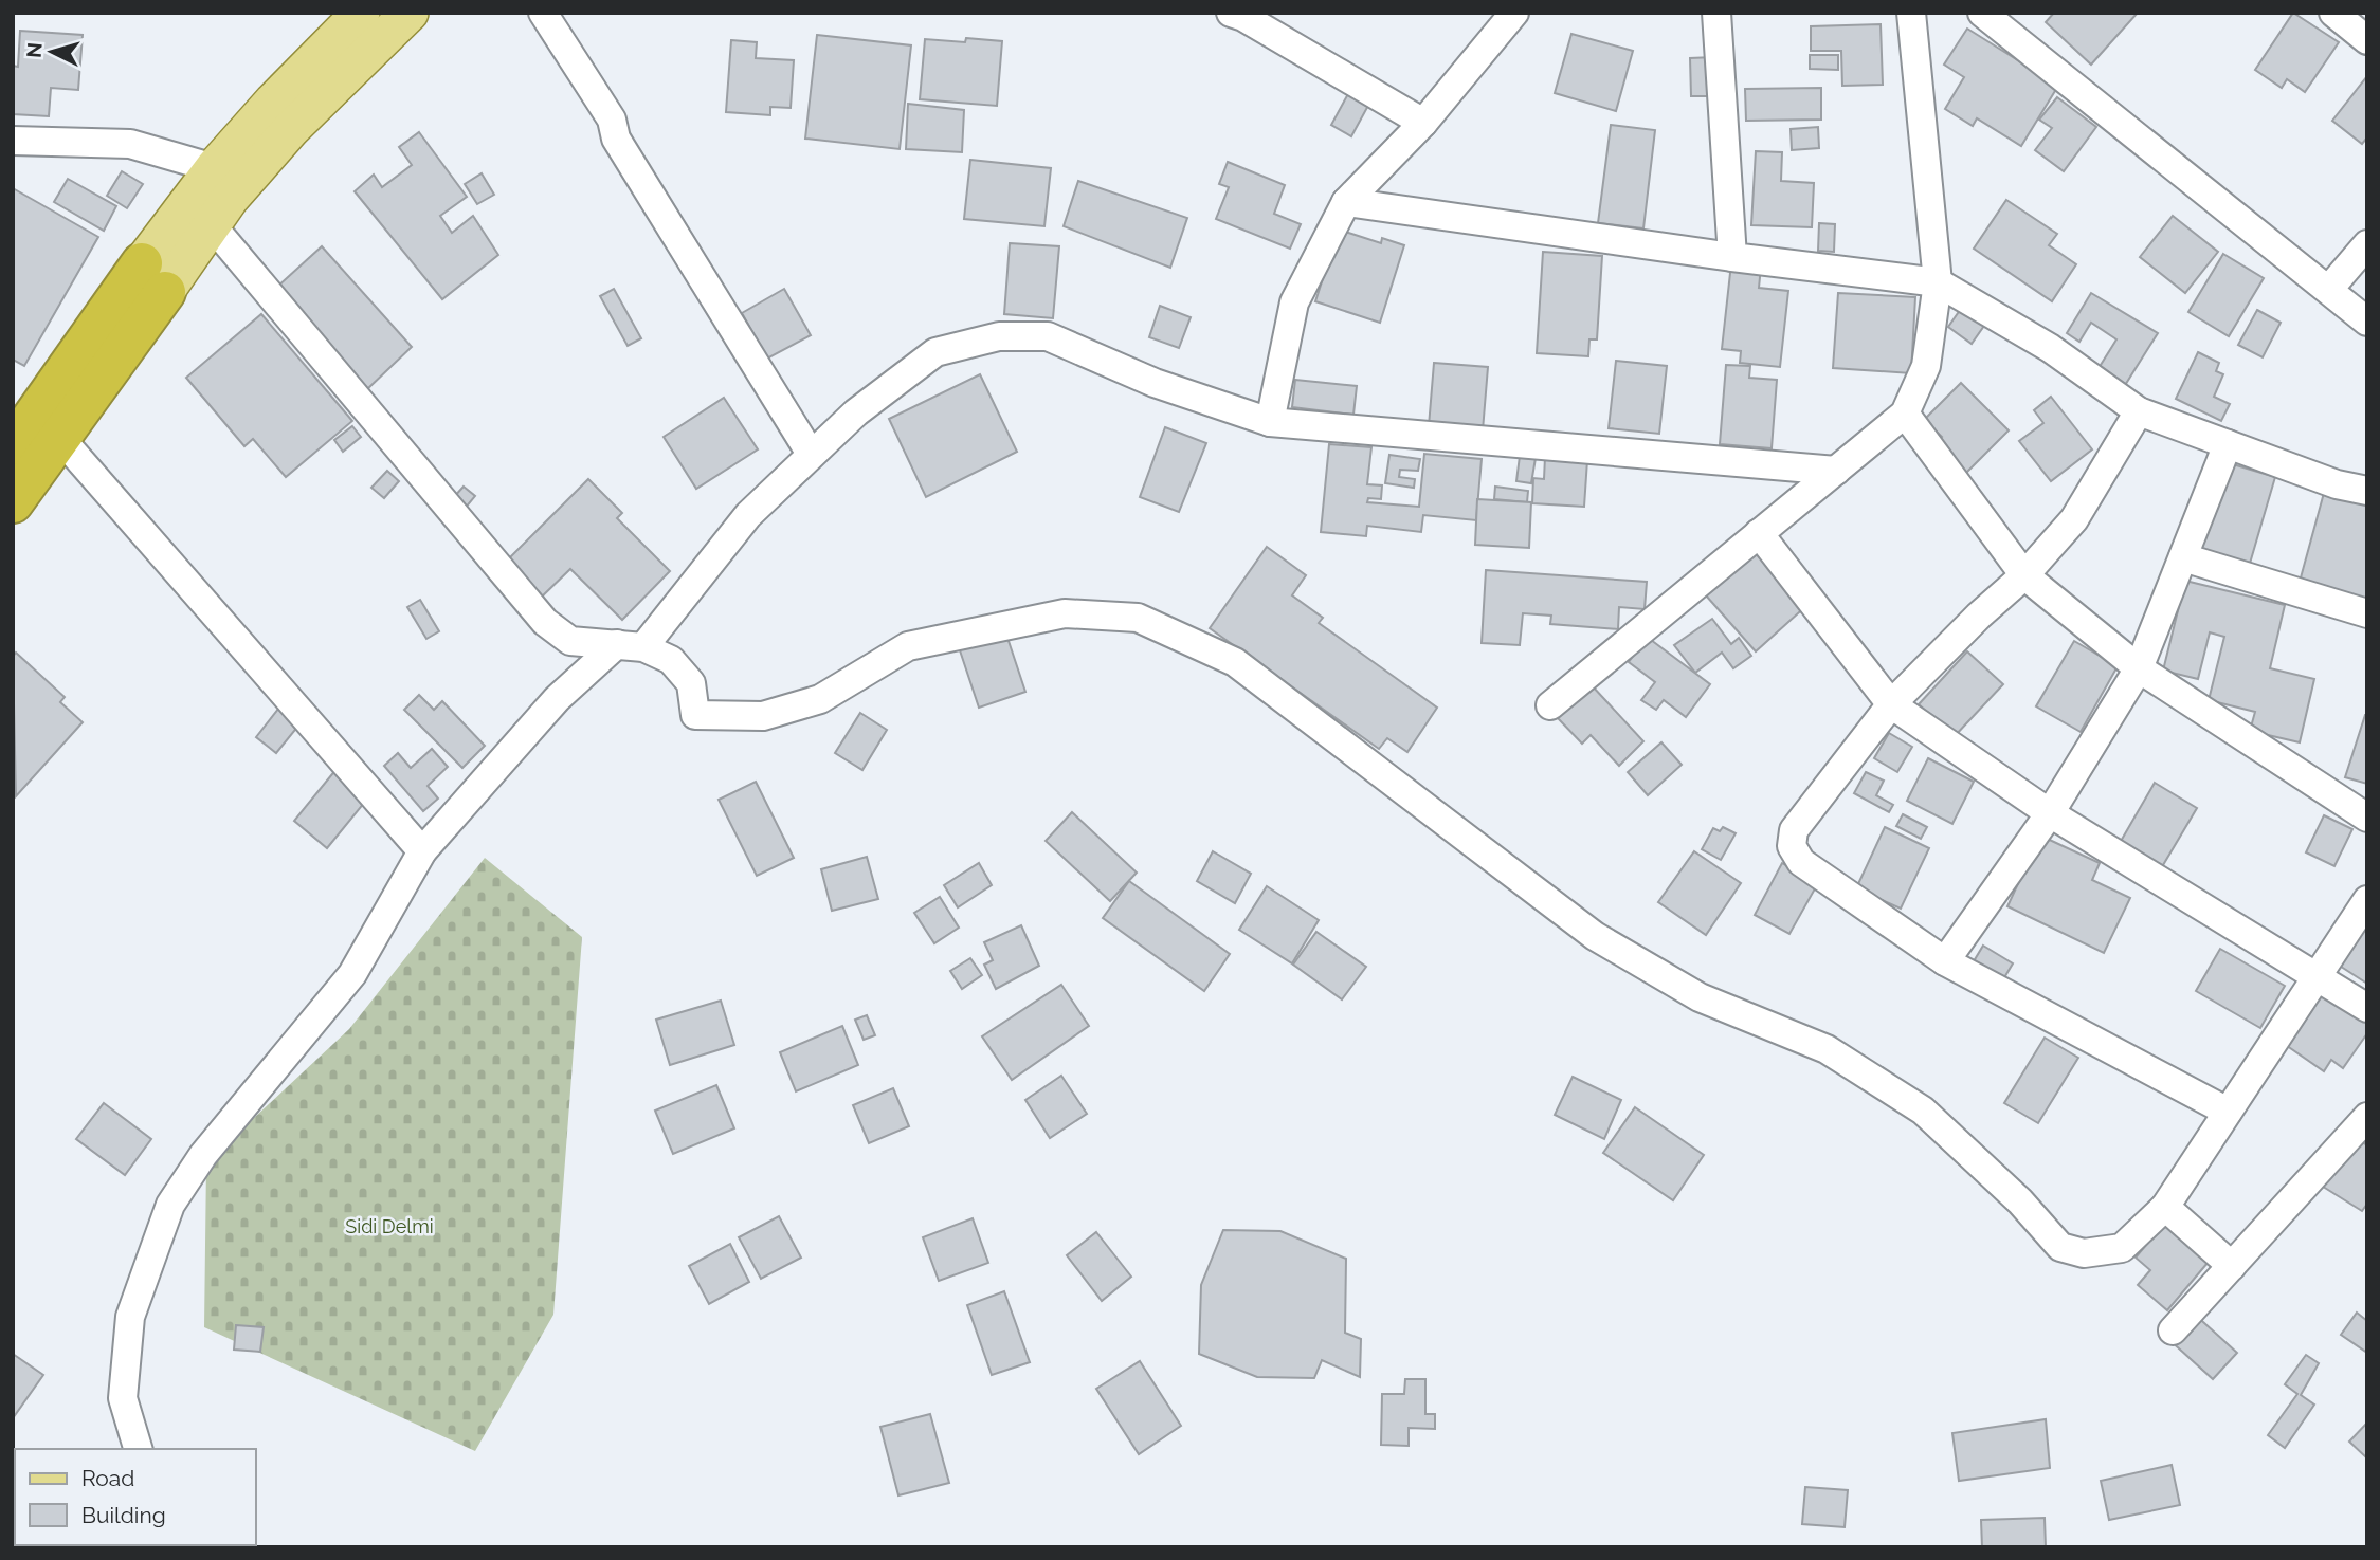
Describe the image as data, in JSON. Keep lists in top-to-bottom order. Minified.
{"parks":["Sidi Delmi"],"legend":["Road","Building"],"north":"left"}
